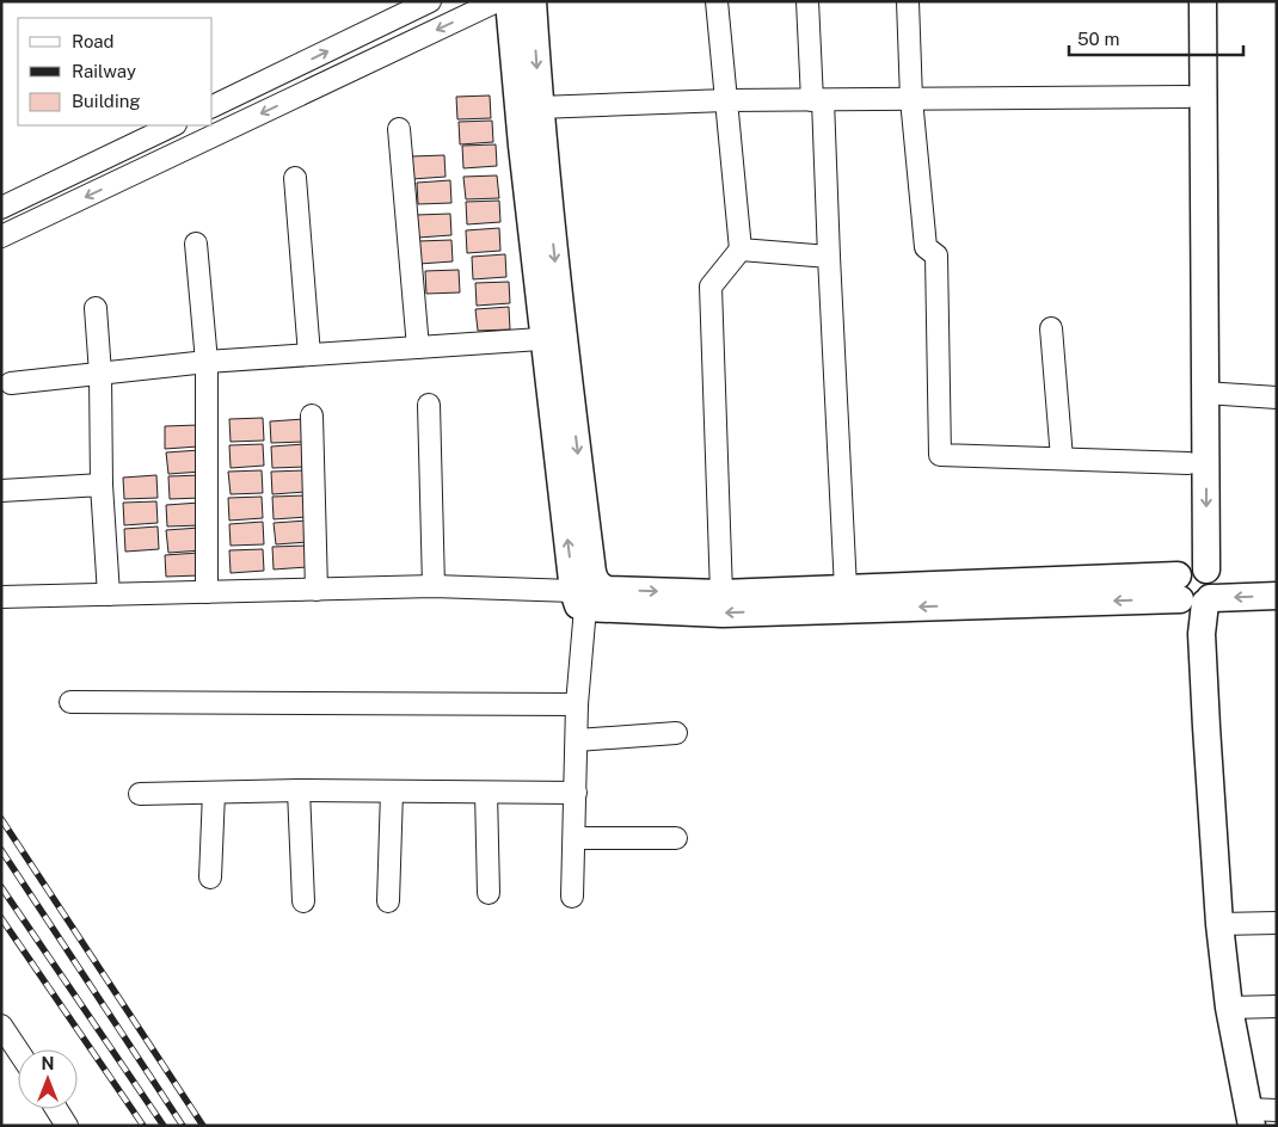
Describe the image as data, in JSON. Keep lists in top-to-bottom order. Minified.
{"legend":["Road","Railway","Building"],"scale_bar":"50 m","north":"top"}
